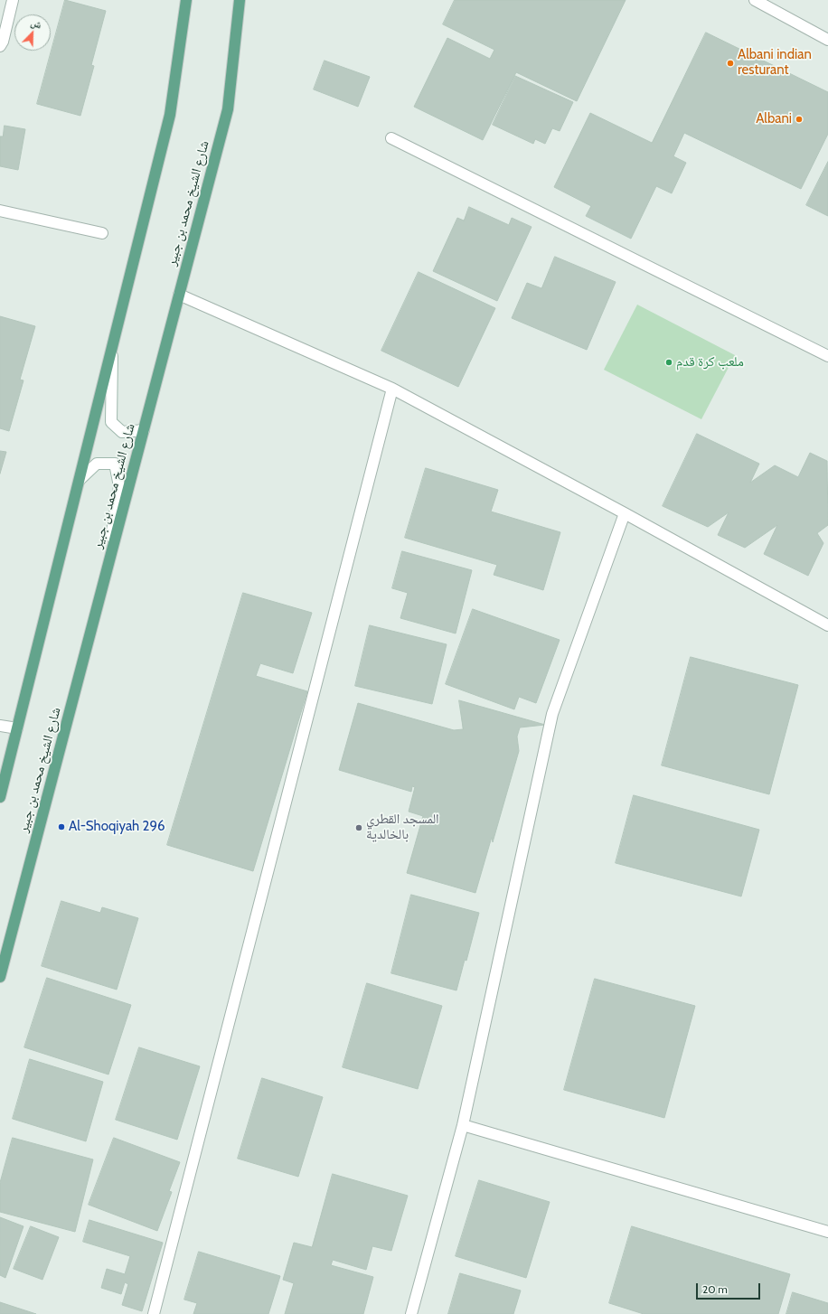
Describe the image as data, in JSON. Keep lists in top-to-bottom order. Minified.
{"streets":{"main road":["شارع الشيخ محمد بن جبير"]},"places":["Albani indian resturant","Albani","ملعب كرة قدم","Al-Shoqiyah 296","المسجد القطري بالخالدية"],"scale_bar":"20 m","north":"top right"}
